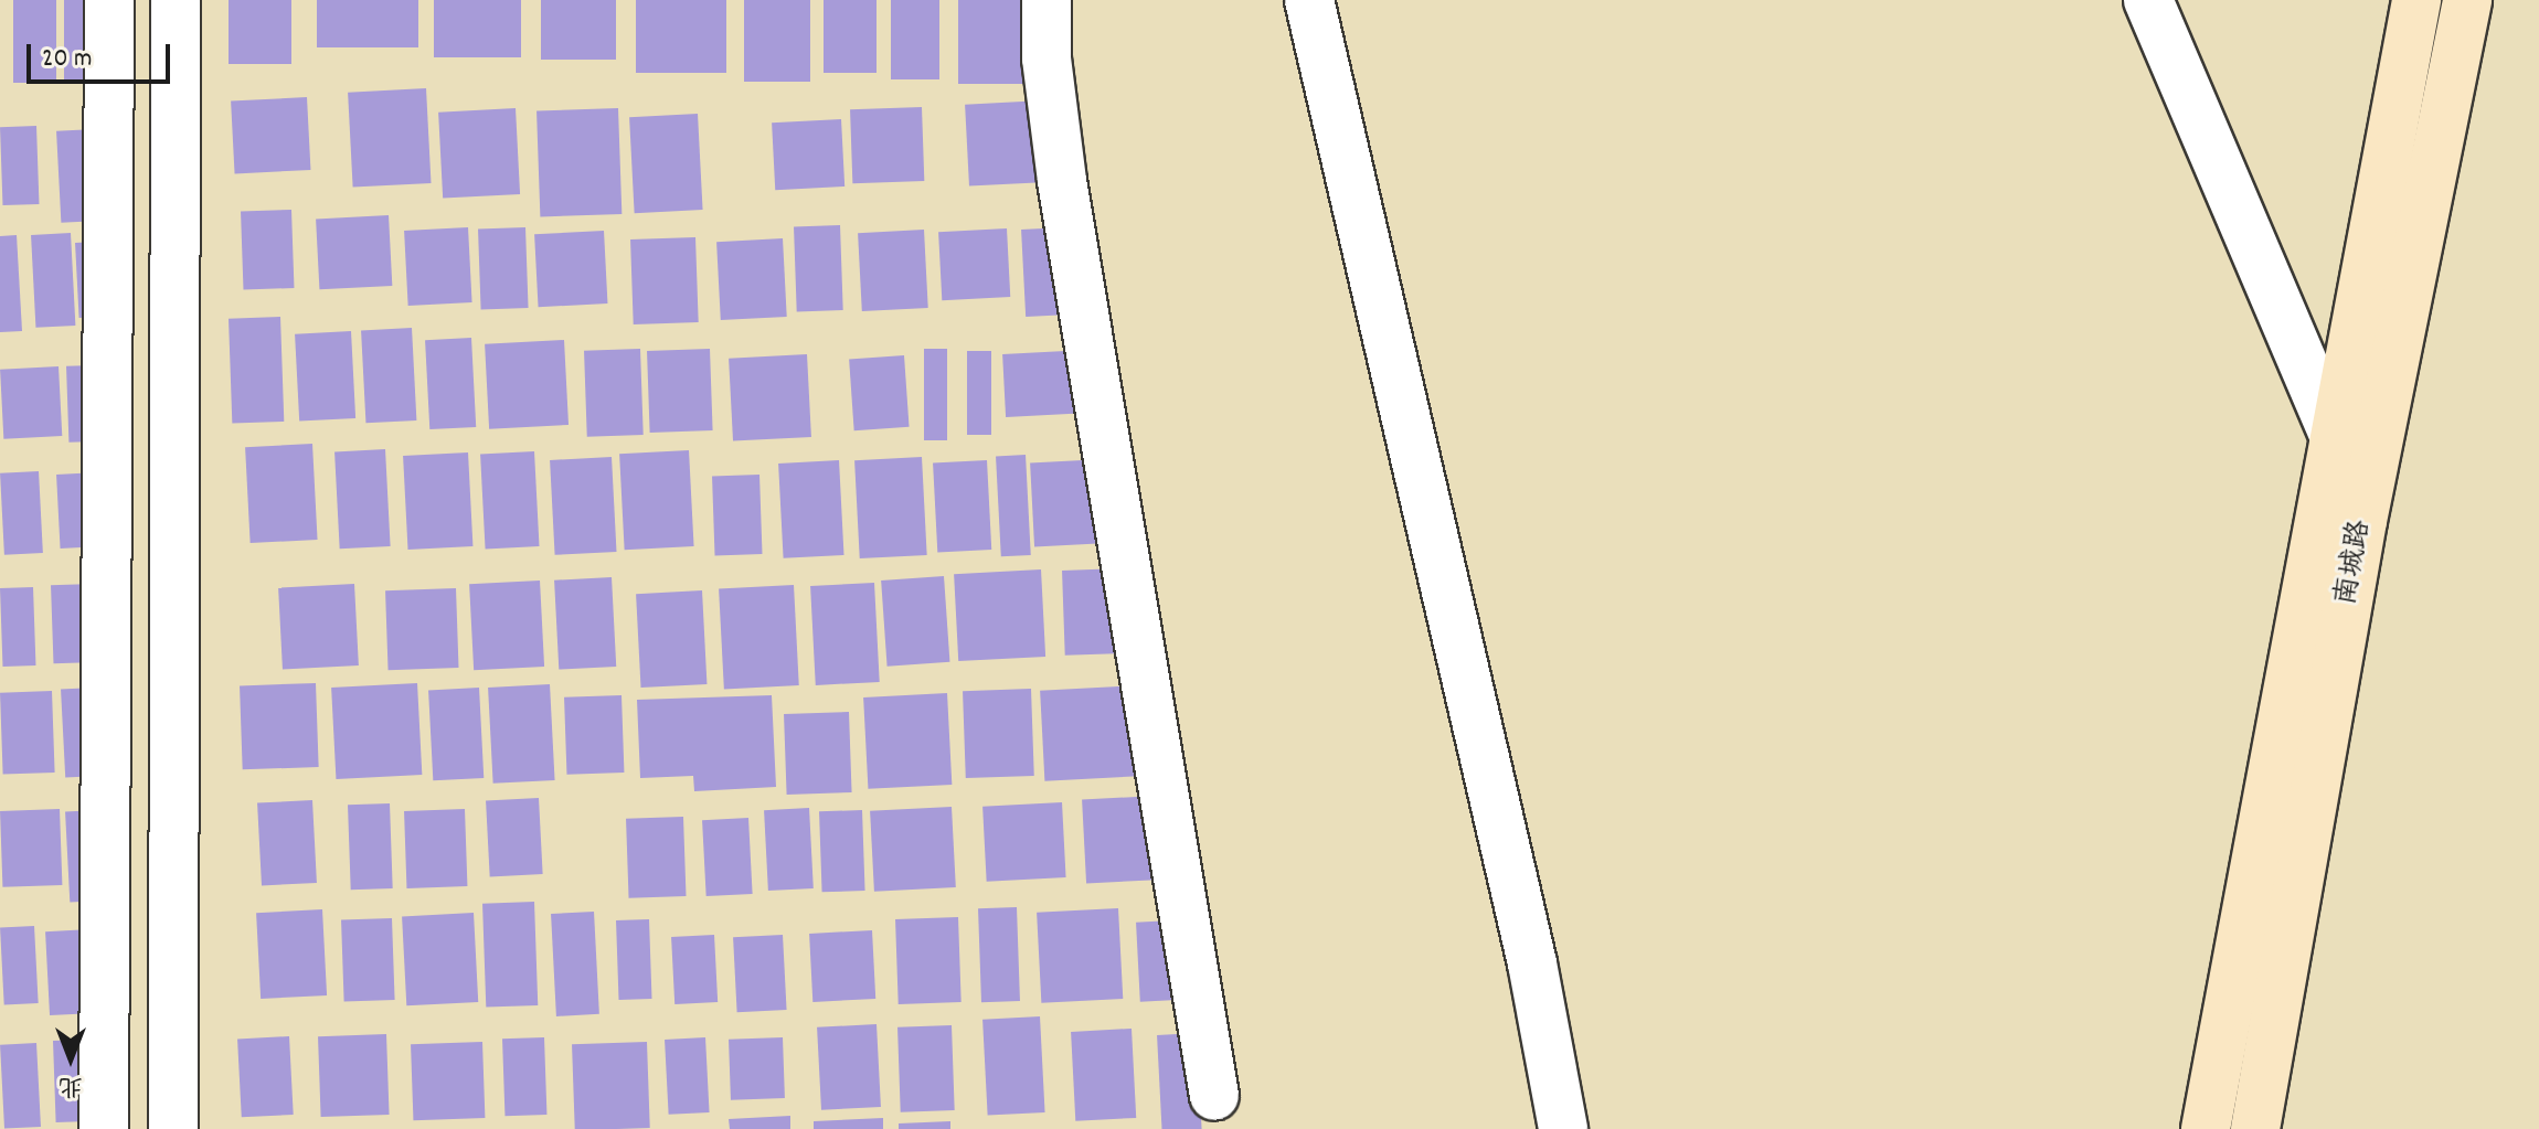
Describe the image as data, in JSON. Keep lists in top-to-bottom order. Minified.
{"streets":{"street":["南城路"]},"scale_bar":"20 m","north":"bottom"}
